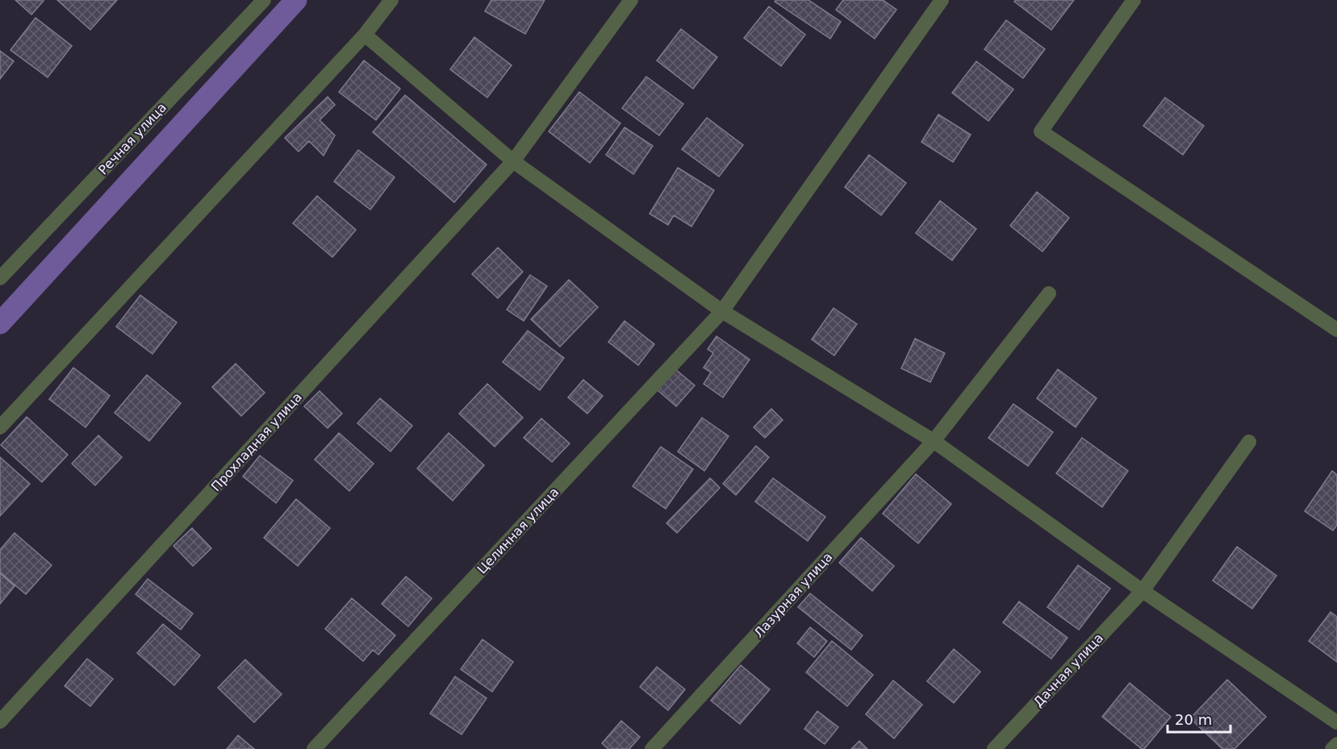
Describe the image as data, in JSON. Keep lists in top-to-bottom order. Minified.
{"streets":{"street":["Речная улица","Прохладная улица","Целинная улица","Лазурная улица","Дачная улица"]},"scale_bar":"20 m"}
